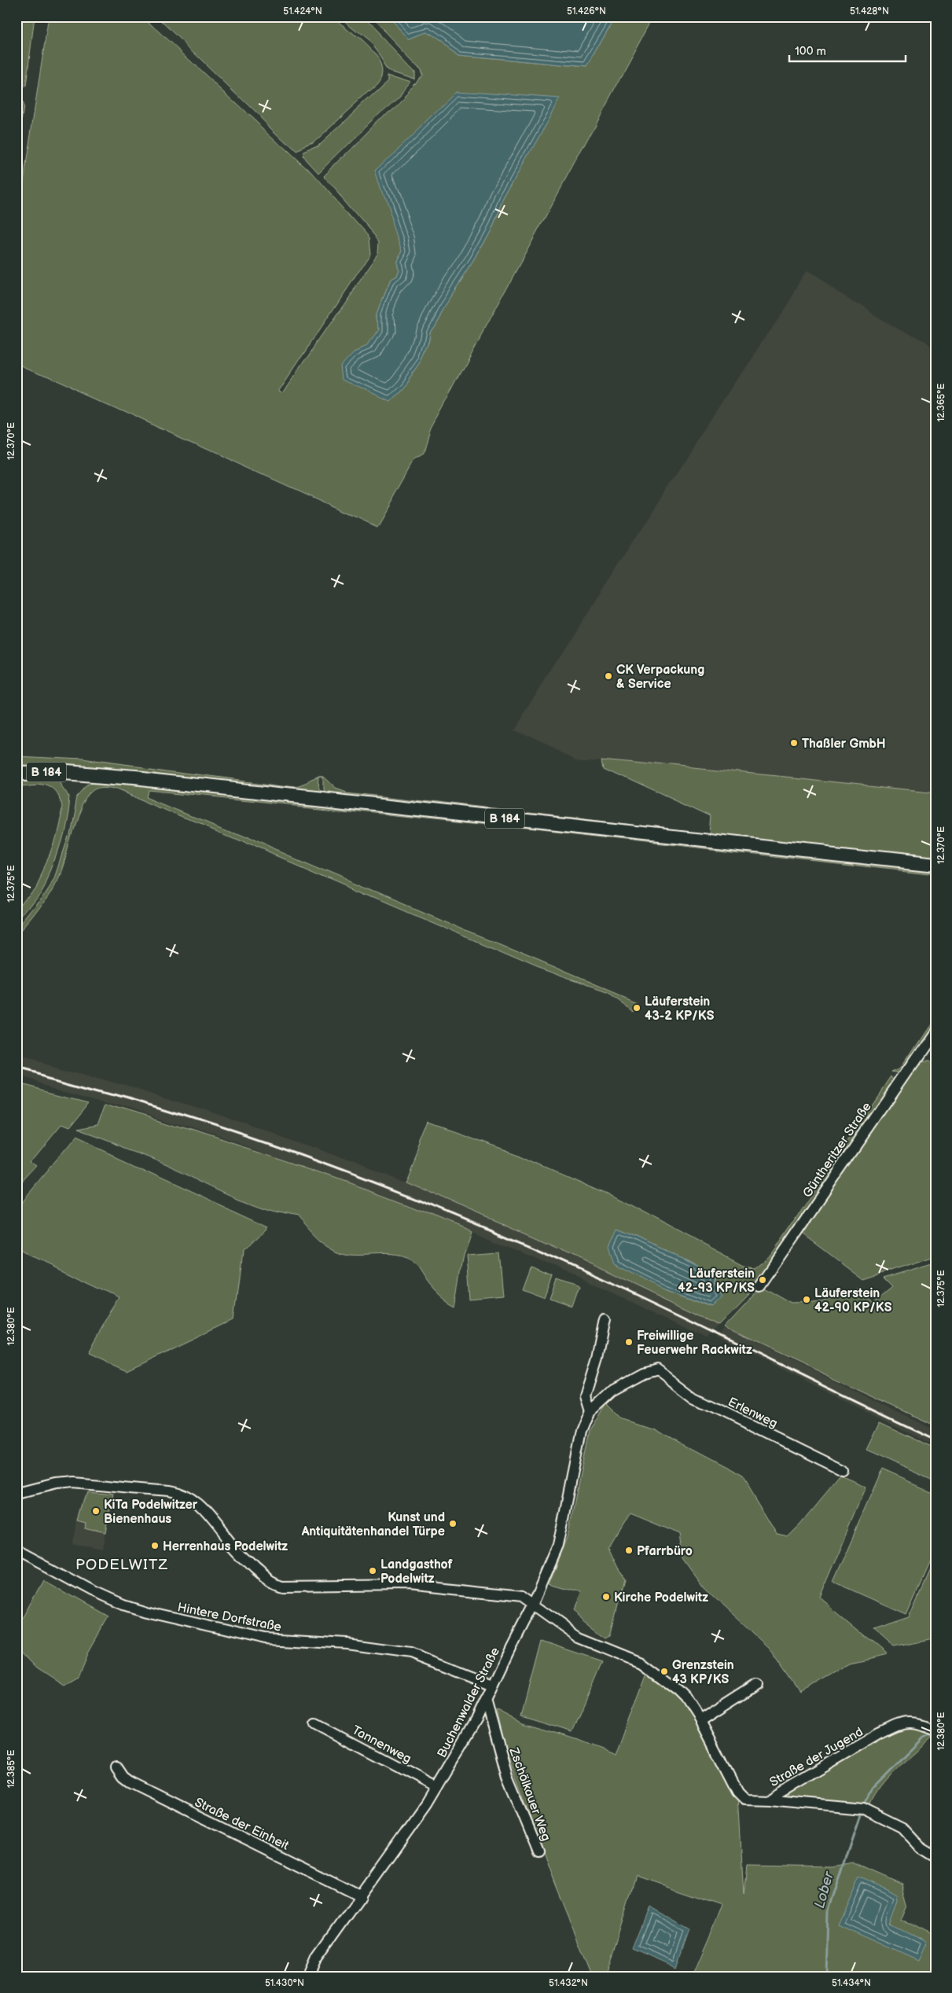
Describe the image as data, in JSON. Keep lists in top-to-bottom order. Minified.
{"streets":{"main road":["B 184"],"street":["Güntheritzer Straße","Erlenweg","Hintere Dorfstraße","Buchenwalder Straße","Tannenweg","Straße der Jugend","Zschölkauer Weg","Straße der Einheit"]},"crossings":[["Erlenweg","Buchenwalder Straße"],["Hintere Dorfstraße","Buchenwalder Straße"],["Buchenwalder Straße","Tannenweg"],["Buchenwalder Straße","Straße der Jugend"],["Buchenwalder Straße","Zschölkauer Weg"],["Buchenwalder Straße","Straße der Einheit"]],"districts":["PODELWITZ"],"water":["Lober"],"places":["CK Verpackung & Service","Thaßler GmbH","Läuferstein 43-2 KP/KS","Läuferstein 42-93 KP/KS","Läuferstein 42-90 KP/KS","Freiwillige Feuerwehr Rackwitz","KiTa Podelwitzer Bienenhaus","Kunst und Antiquitätenhandel Türpe","Herrenhaus Podelwitz","Pfarrbüro","Landgasthof Podelwitz","Kirche Podelwitz","Grenzstein 43 KP/KS"],"scale_bar":"100 m","coordinates":["51.424°N","51.426°N","51.428°N","12.365°E","12.370°E","12.375°E","12.380°E","12.385°E","51.430°N","51.432°N","51.434°N"]}
